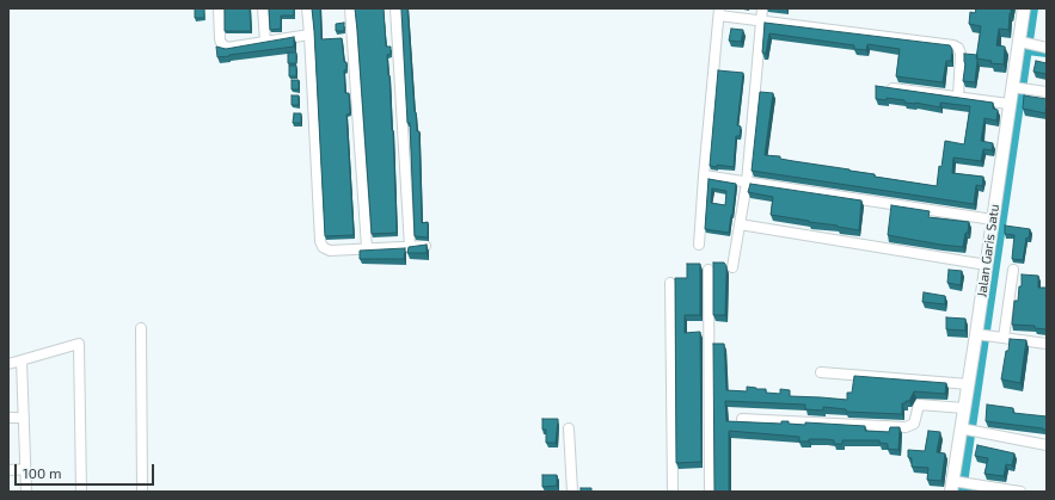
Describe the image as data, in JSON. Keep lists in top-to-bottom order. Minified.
{"streets":{"street":["Jalan Garis Satu"]},"scale_bar":"100 m"}
